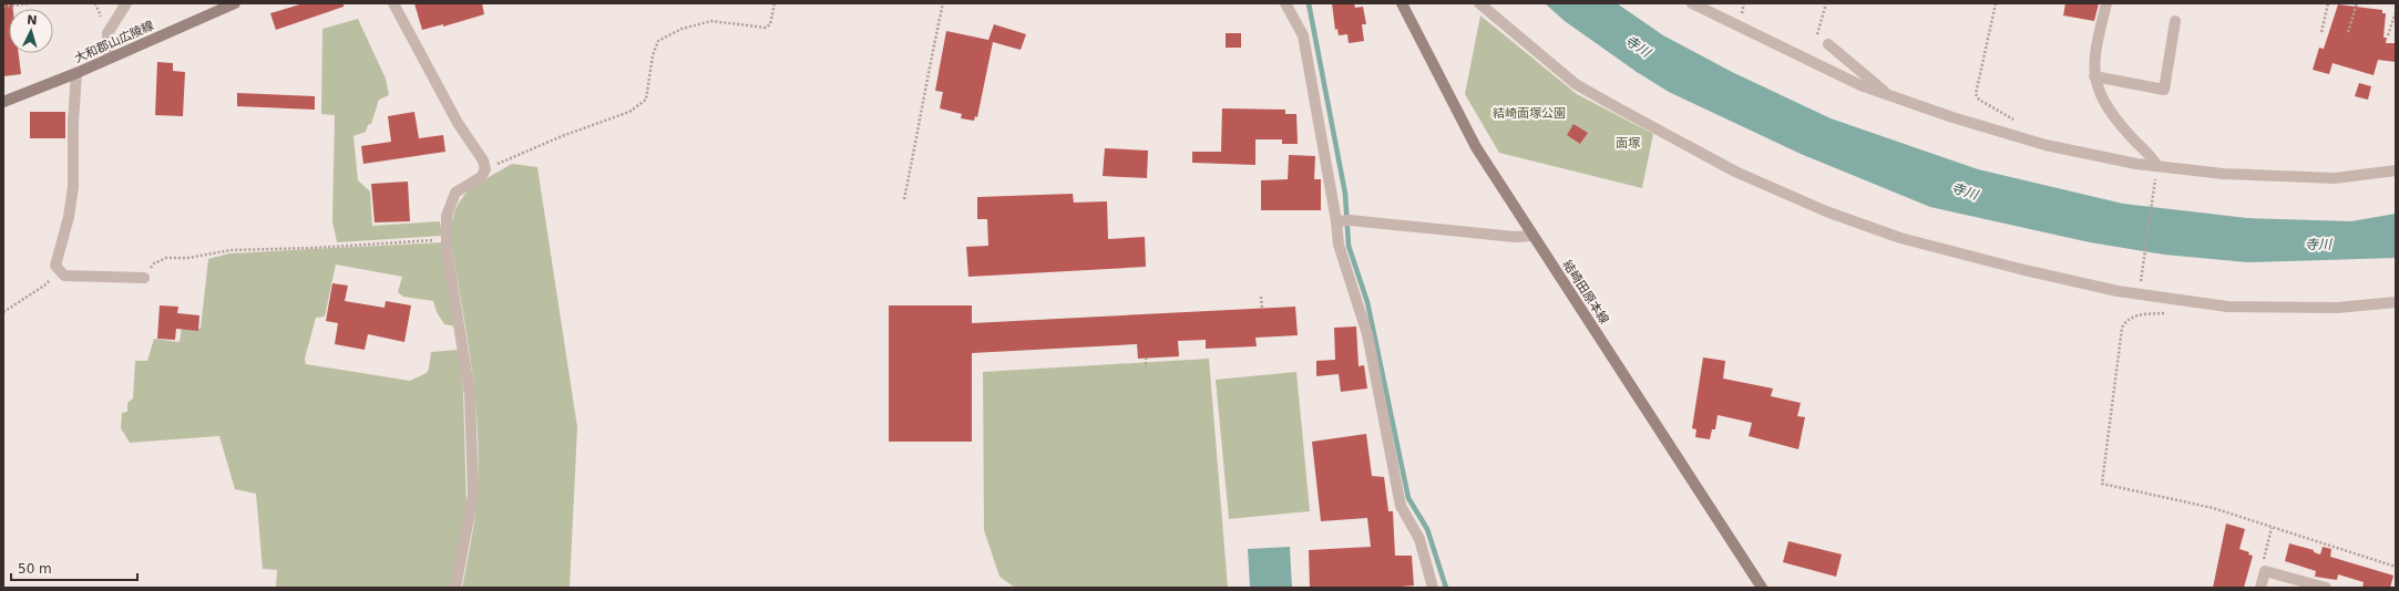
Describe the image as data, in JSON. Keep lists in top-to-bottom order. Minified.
{"streets":{"main road":["大和郡山広陵線","結崎田原本線"]},"water":["寺川"],"parks":["結崎面塚公園","面塚"],"scale_bar":"50 m","north":"top"}
